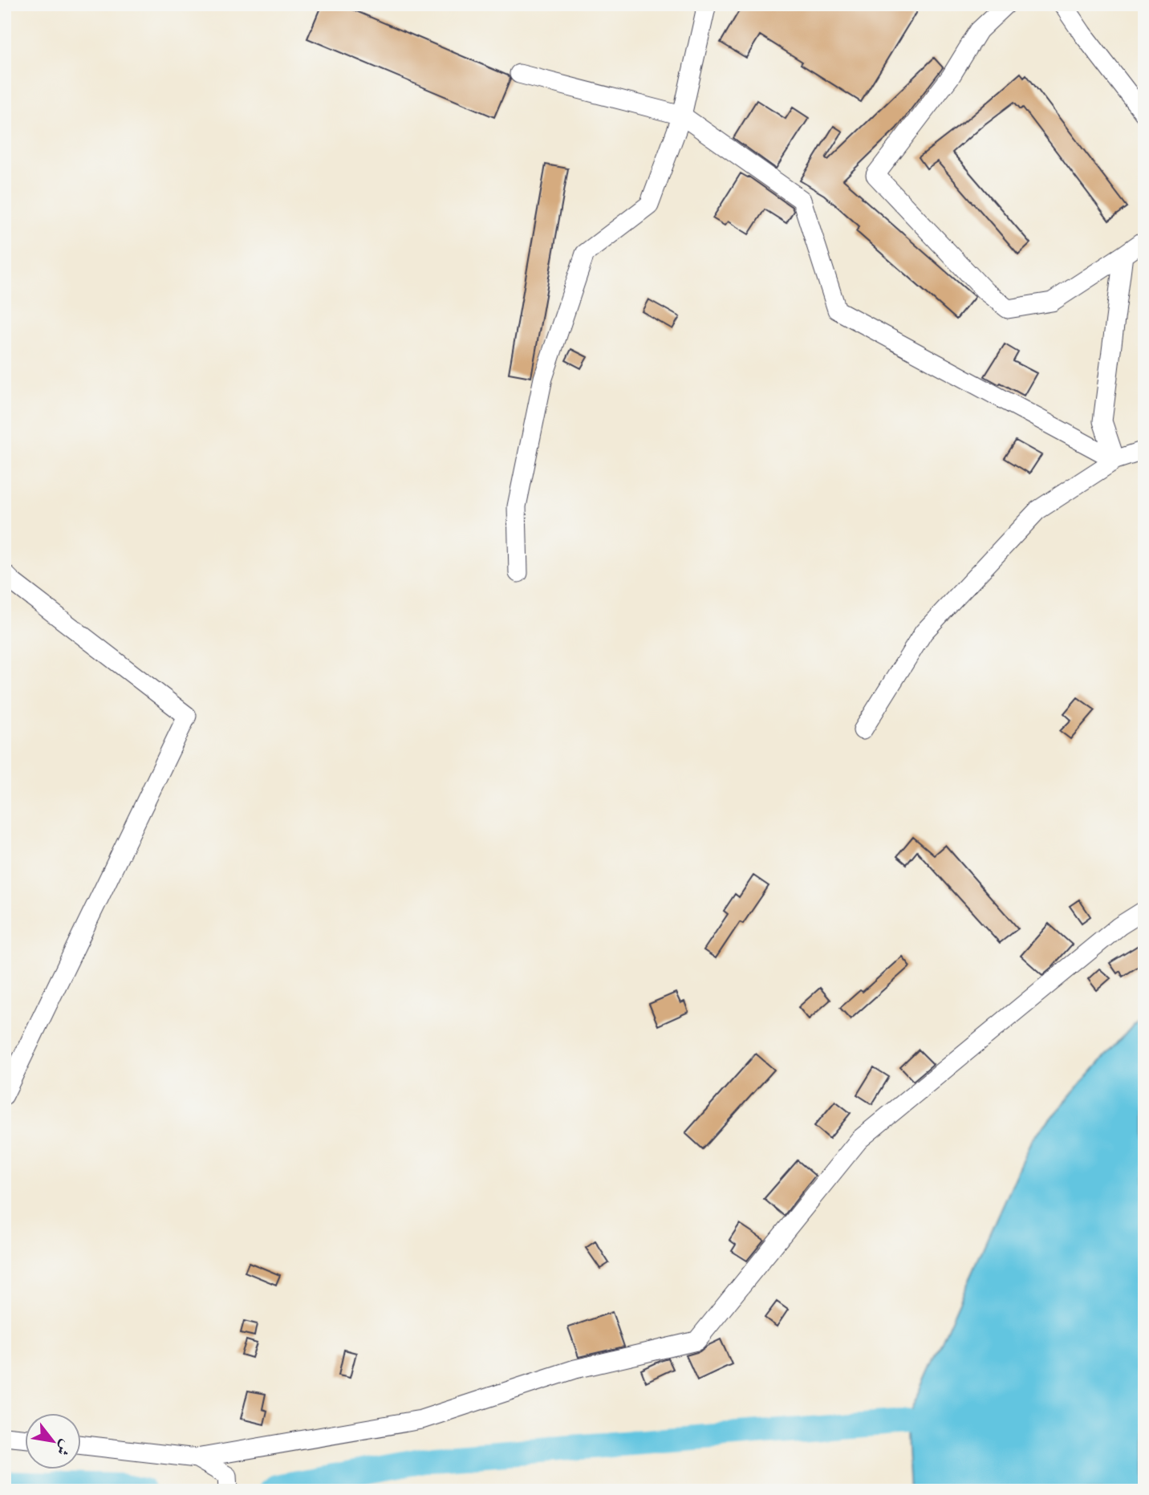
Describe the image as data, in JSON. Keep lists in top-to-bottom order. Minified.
{"north":"bottom right"}
